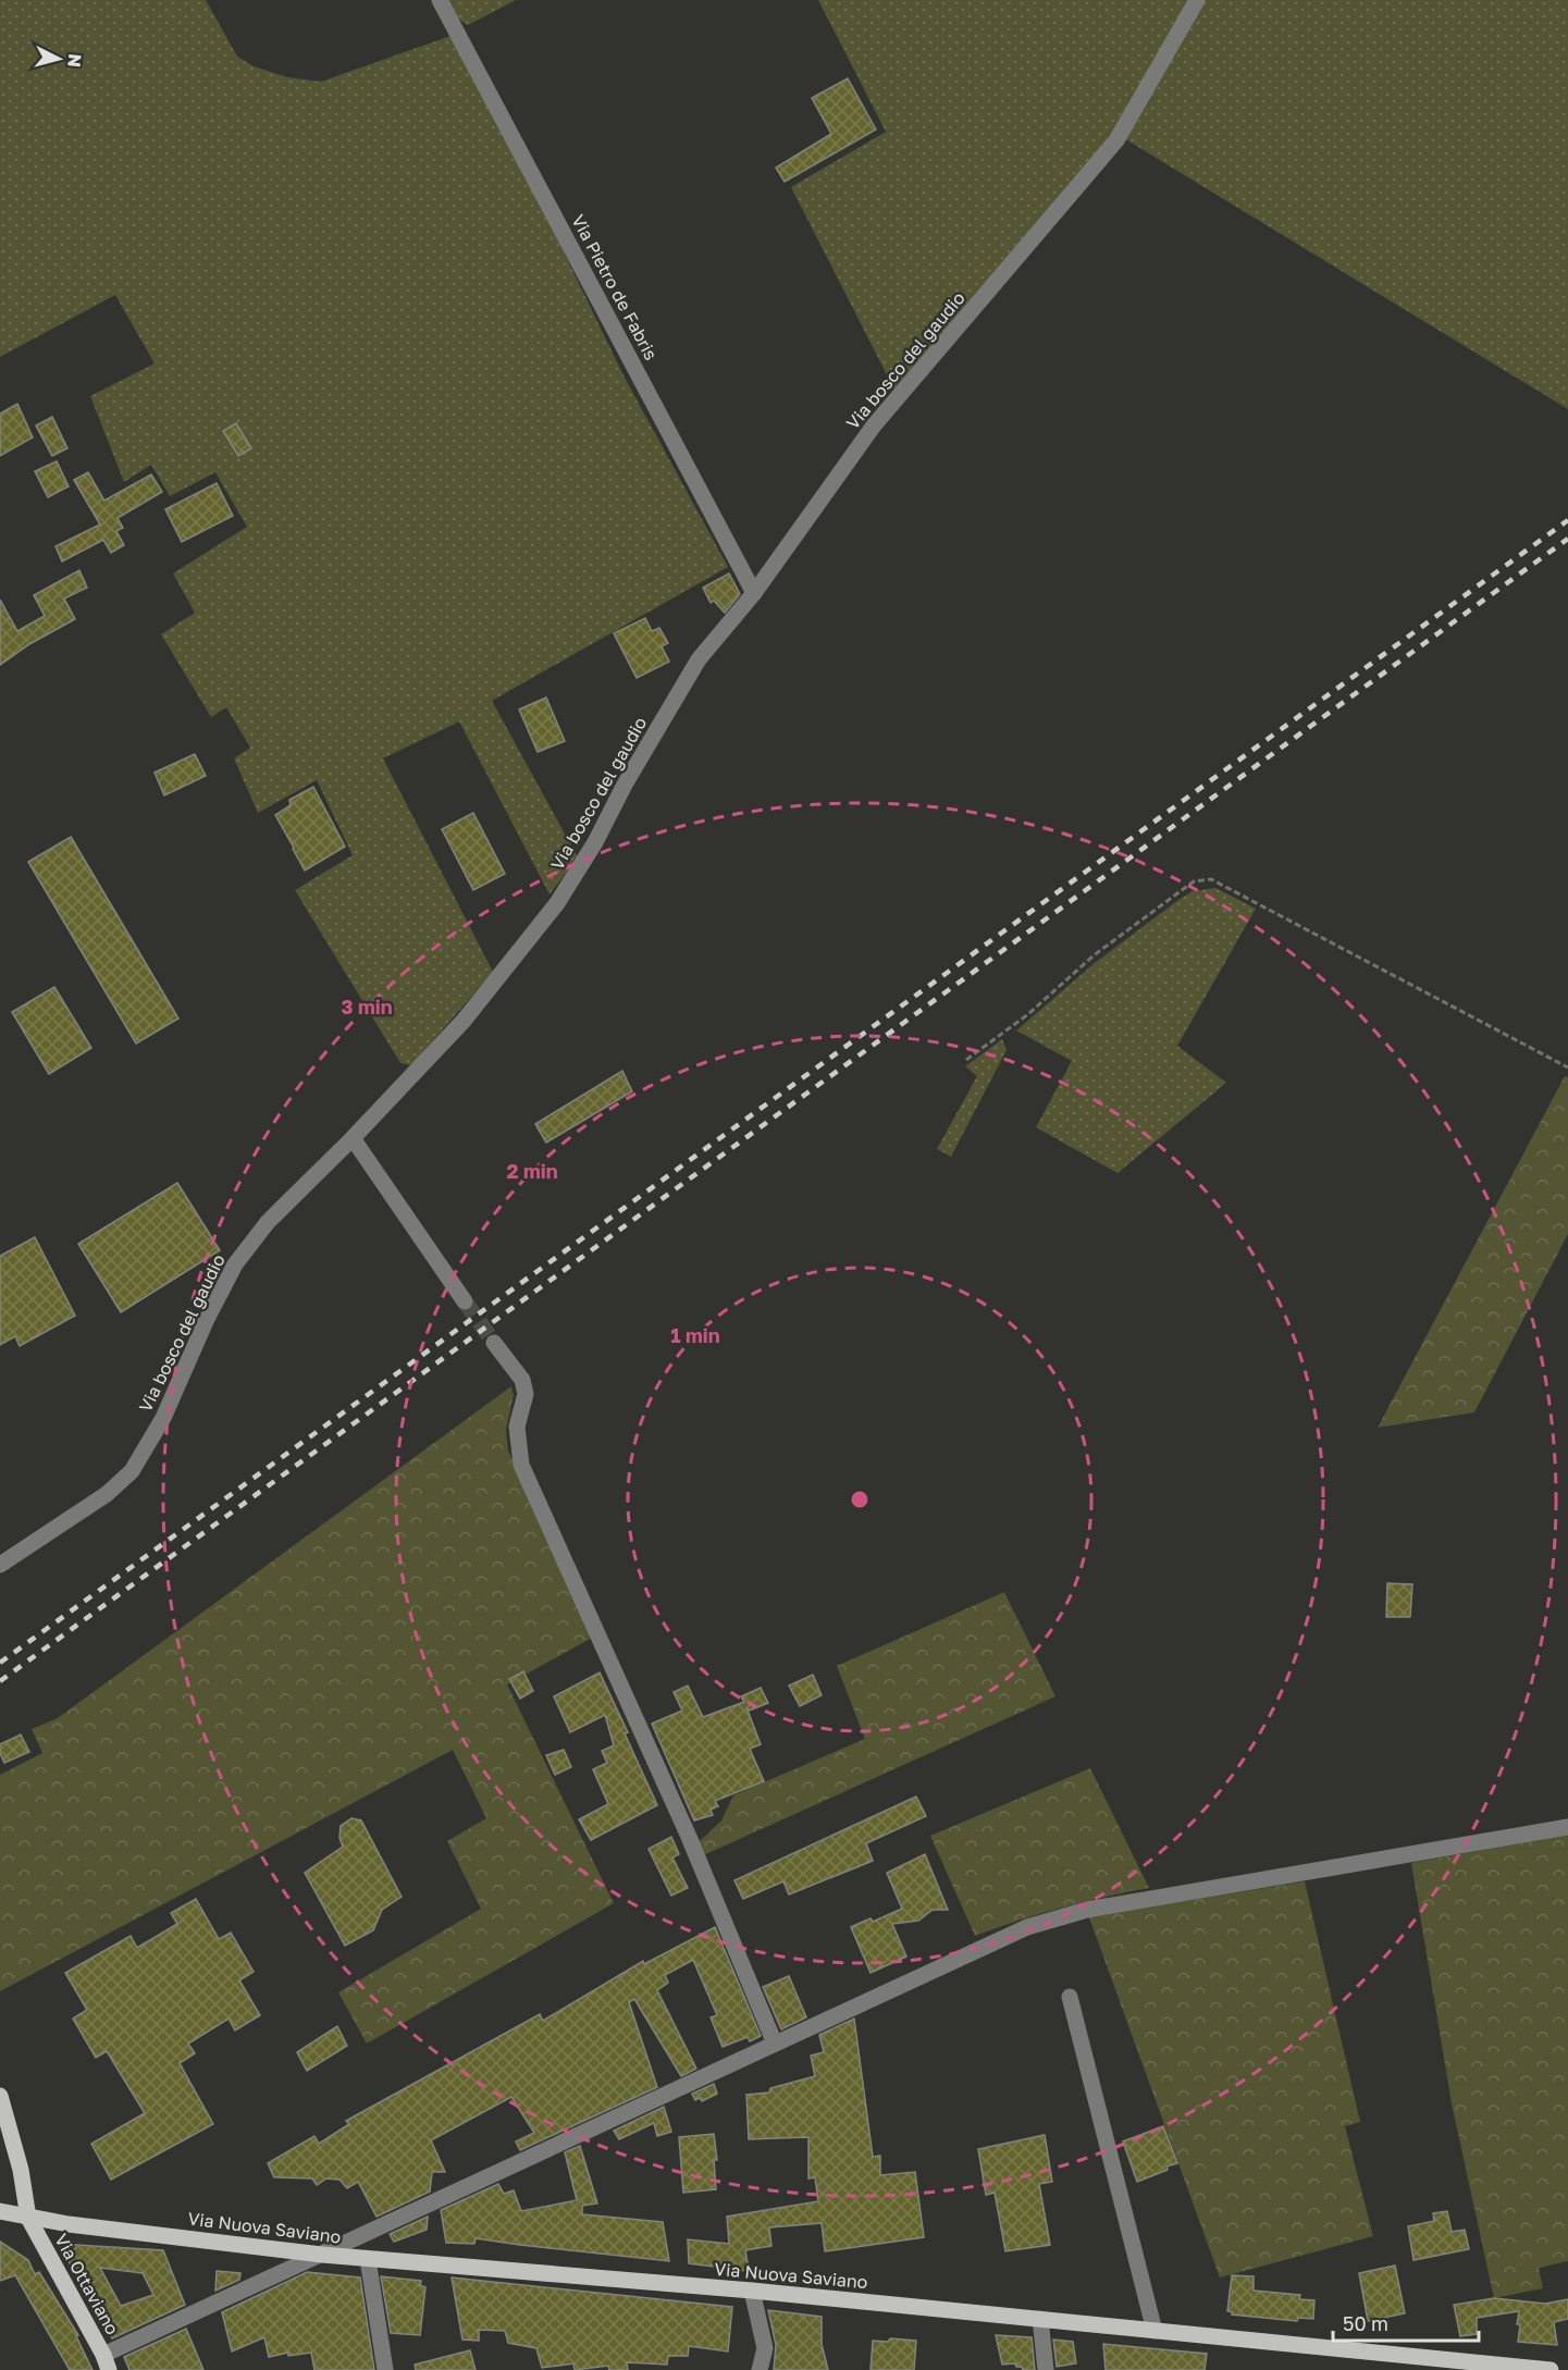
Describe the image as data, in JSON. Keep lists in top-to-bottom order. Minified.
{"streets":{"main road":["Via Nuova Saviano","Via Ottaviano"],"street":["Via Pietro de Fabris","Via bosco del gaudio"]},"crossings":[["Via Pietro de Fabris","Via bosco del gaudio"],["Via Nuova Saviano","Via Ottaviano"]],"scale_bar":"50 m","north":"right","rings":["3 min","2 min","1 min"]}
